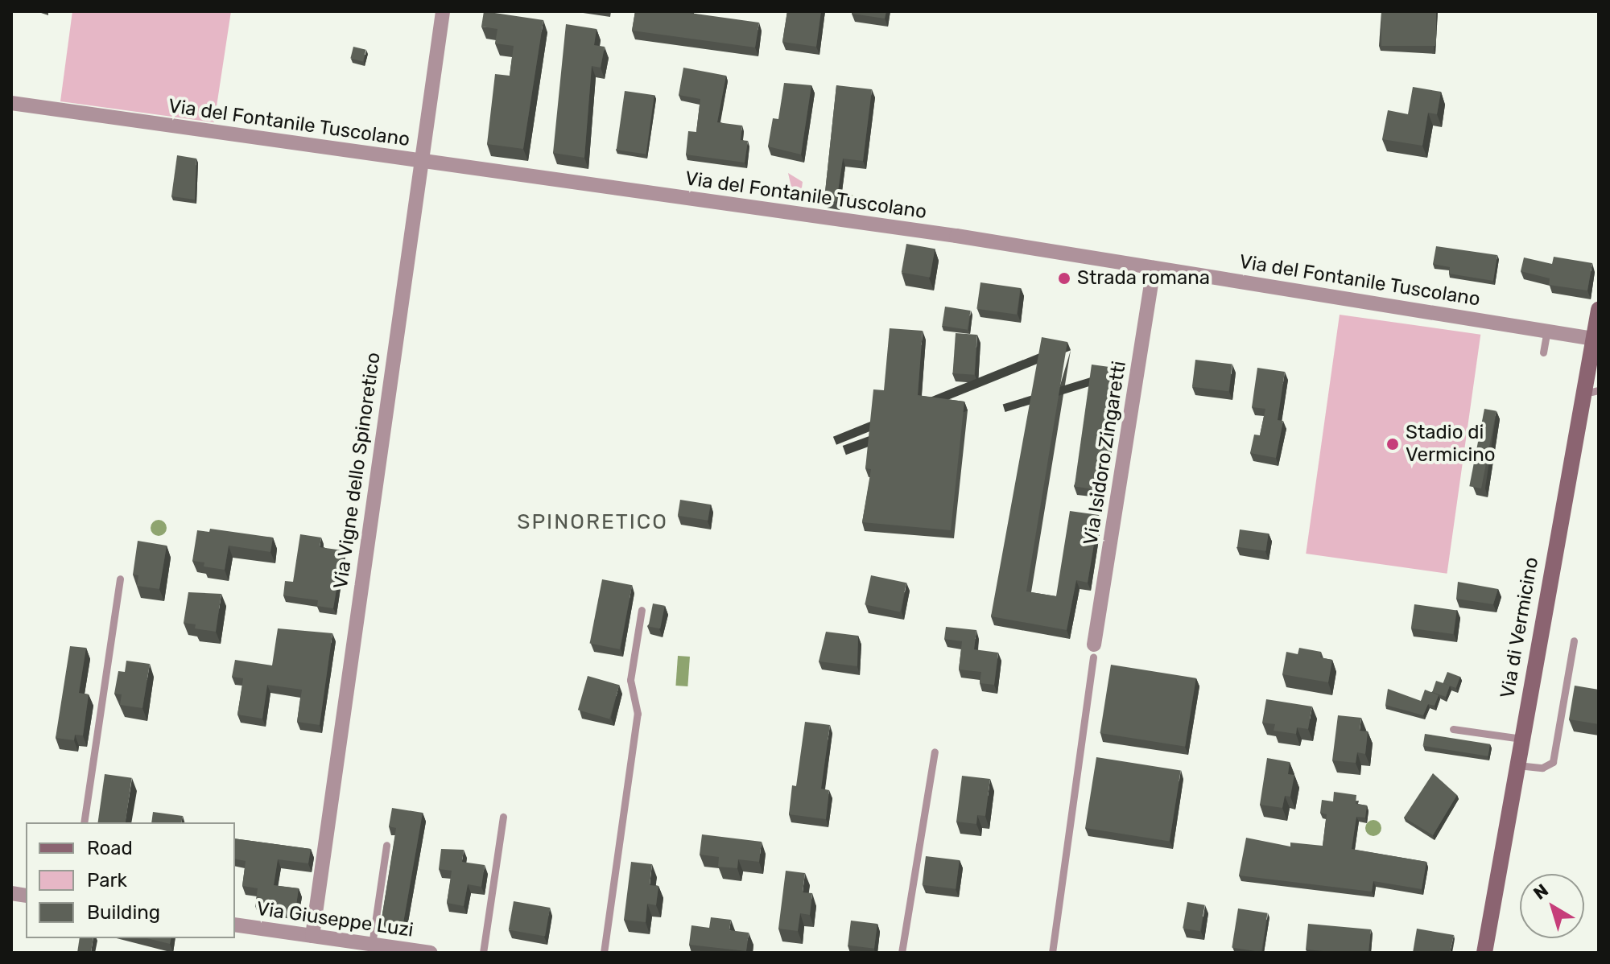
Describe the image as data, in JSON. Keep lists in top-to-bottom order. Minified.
{"streets":{"main road":["Via di Vermicino"],"street":["Via del Fontanile Tuscolano","Via Isidoro Zingaretti","Via Vigne dello Spinoretico","Via Giuseppe Luzi"]},"crossings":[["Via del Fontanile Tuscolano","Via Isidoro Zingaretti"],["Via del Fontanile Tuscolano","Via Vigne dello Spinoretico"],["Via del Fontanile Tuscolano","Via di Vermicino"],["Via Vigne dello Spinoretico","Via Giuseppe Luzi"]],"districts":["SPINORETICO"],"places":["Strada romana","Stadio di Vermicino"],"legend":["Road","Park","Building"],"north":"top left"}
